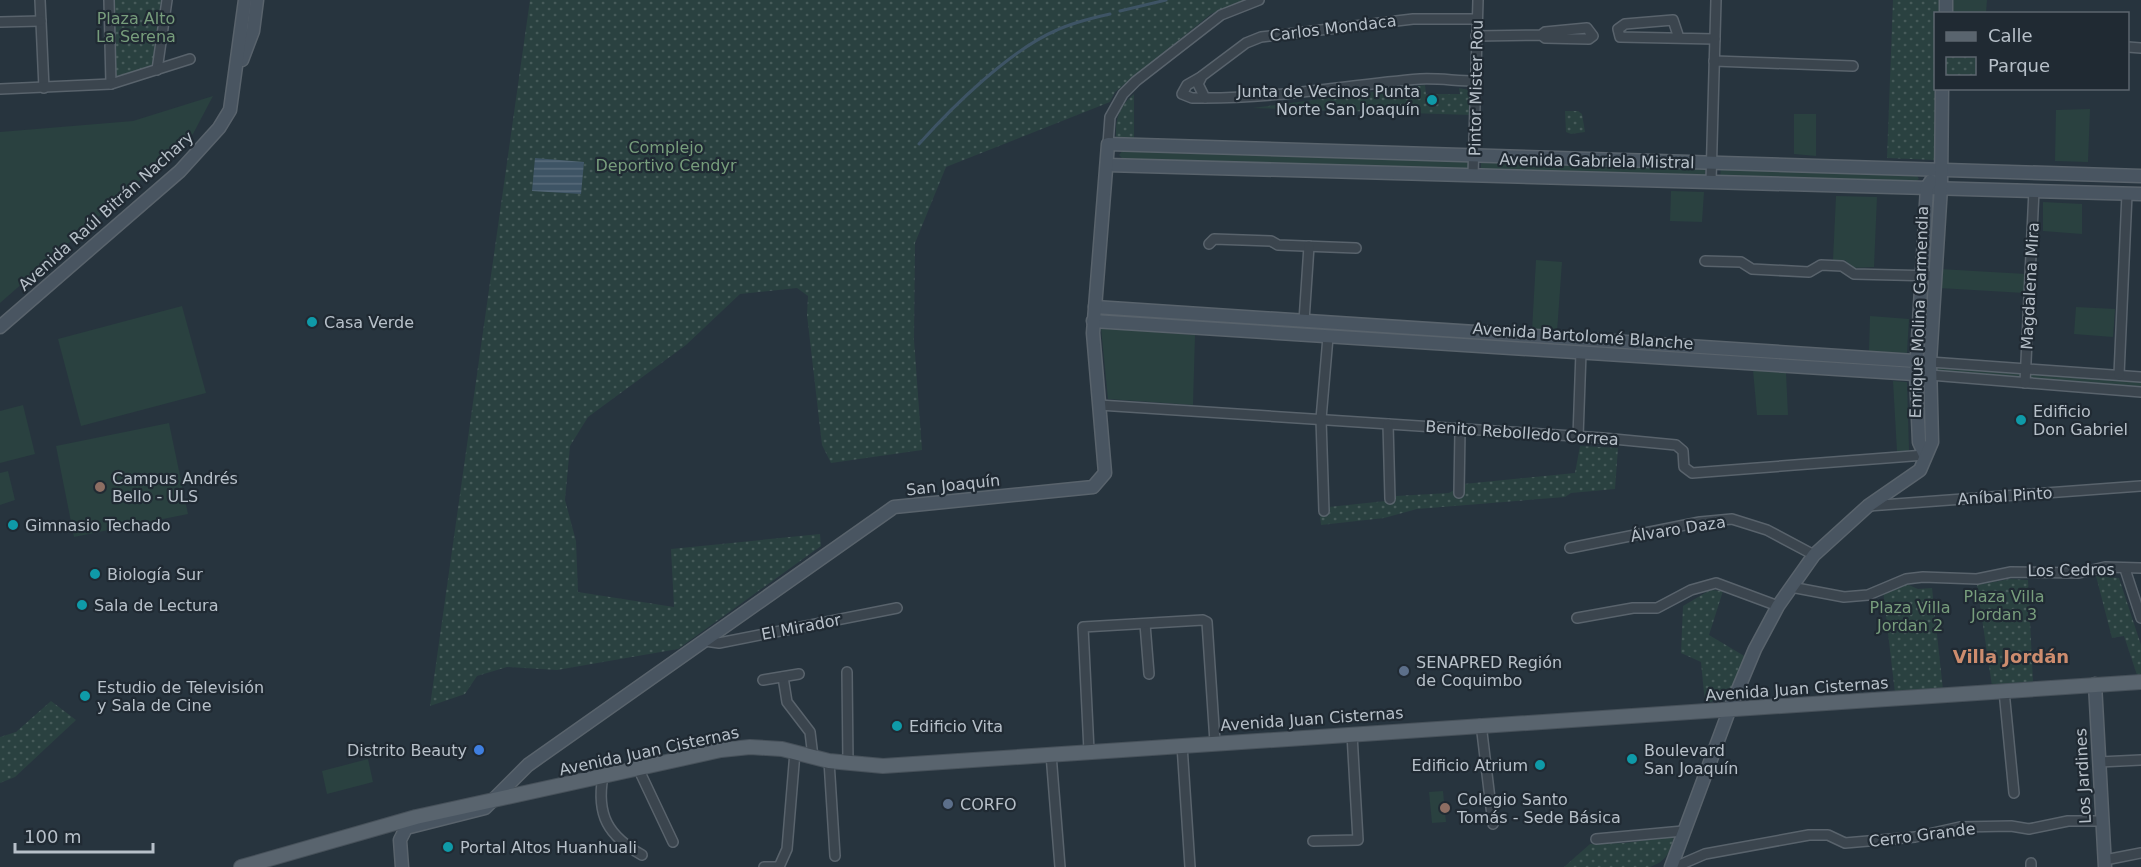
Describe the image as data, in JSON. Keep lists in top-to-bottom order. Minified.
{"streets":{"main road":["Avenida Gabriela Mistral","Avenida Raúl Bitrán Nachary","Enrique Molina Garmendia","Avenida Bartolomé Blanche","San Joaquín","Avenida Juan Cisternas","Los Jardines"],"street":["Carlos Mondaca","Pintor Mister Rou","Magdalena Mira","Benito Rebolledo Correa","Aníbal Pinto","Álvaro Daza","Los Cedros","El Mirador","Cerro Grande"]},"crossings":[["Carlos Mondaca","Pintor Mister Rou"],["Pintor Mister Rou","Avenida Gabriela Mistral"],["Avenida Gabriela Mistral","Magdalena Mira"],["Avenida Gabriela Mistral","Enrique Molina Garmendia"],["Avenida Gabriela Mistral","San Joaquín"],["Magdalena Mira","Avenida Bartolomé Blanche"],["Enrique Molina Garmendia","Avenida Bartolomé Blanche"],["Enrique Molina Garmendia","Benito Rebolledo Correa"],["Enrique Molina Garmendia","Aníbal Pinto"],["Enrique Molina Garmendia","Álvaro Daza"],["Enrique Molina Garmendia","Los Cedros"],["Enrique Molina Garmendia","Avenida Juan Cisternas"],["Enrique Molina Garmendia","Cerro Grande"],["Avenida Bartolomé Blanche","San Joaquín"],["Benito Rebolledo Correa","San Joaquín"],["San Joaquín","El Mirador"],["San Joaquín","Avenida Juan Cisternas"],["Avenida Juan Cisternas","Los Jardines"],["Los Jardines","Cerro Grande"]],"districts":["Villa Jordán"],"parks":["Plaza Alto La Serena","Complejo Deportivo Cendyr","Plaza Villa Jordan 3","Plaza Villa Jordan 2"],"places":["Junta de Vecinos Punta Norte San Joaquín","Casa Verde","Edificio Don Gabriel","Campus Andrés Bello - ULS","Gimnasio Techado","Biología Sur","Sala de Lectura","SENAPRED Región de Coquimbo","Estudio de Televisión y Sala de Cine","Edificio Vita","Distrito Beauty","Boulevard San Joaquín","Edificio Atrium","CORFO","Colegio Santo Tomás - Sede Básica","Portal Altos Huanhuali"],"legend":["Calle","Parque"],"scale_bar":"100 m"}
